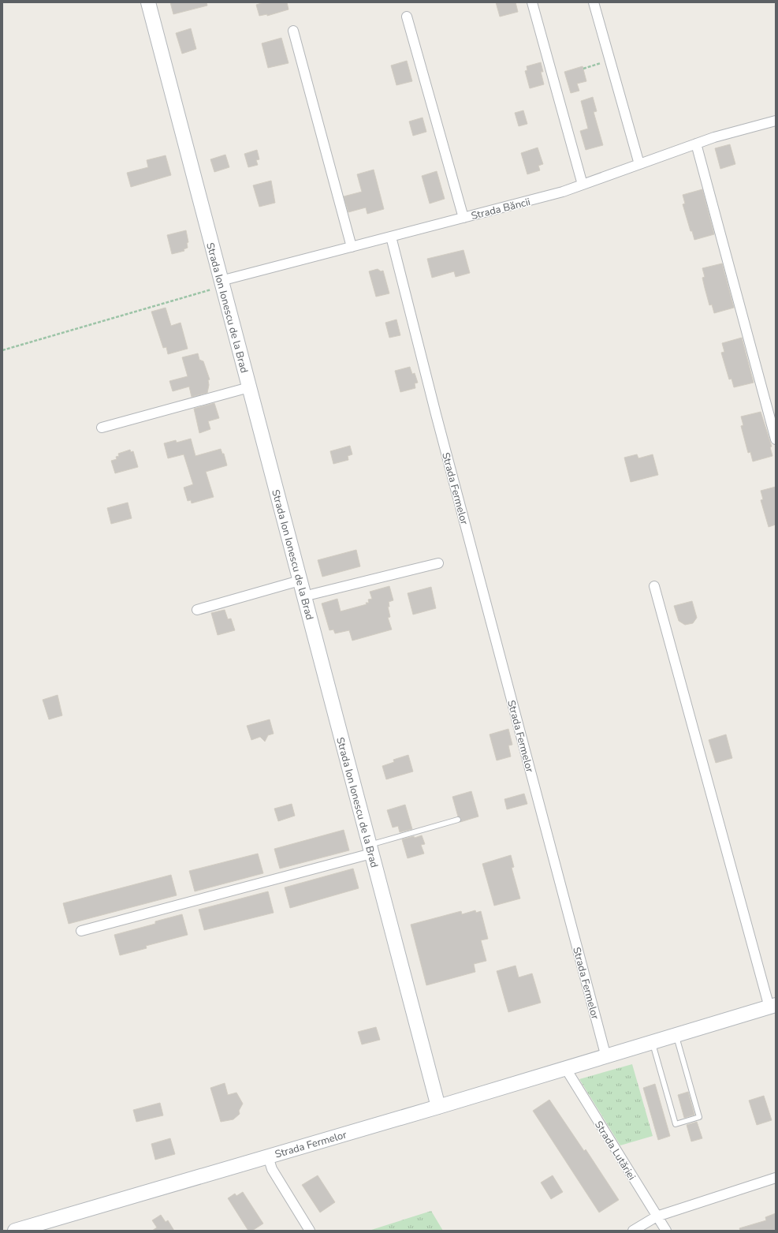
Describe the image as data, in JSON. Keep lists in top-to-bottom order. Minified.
{"streets":{"street":["Strada Băncii","Strada Ion Ionescu de la Brad","Strada Fermelor","Strada Lutăriei"]},"crossings":[["Strada Băncii","Strada Ion Ionescu de la Brad"],["Strada Băncii","Strada Fermelor"],["Strada Ion Ionescu de la Brad","Strada Fermelor"],["Strada Fermelor","Strada Lutăriei"]]}
